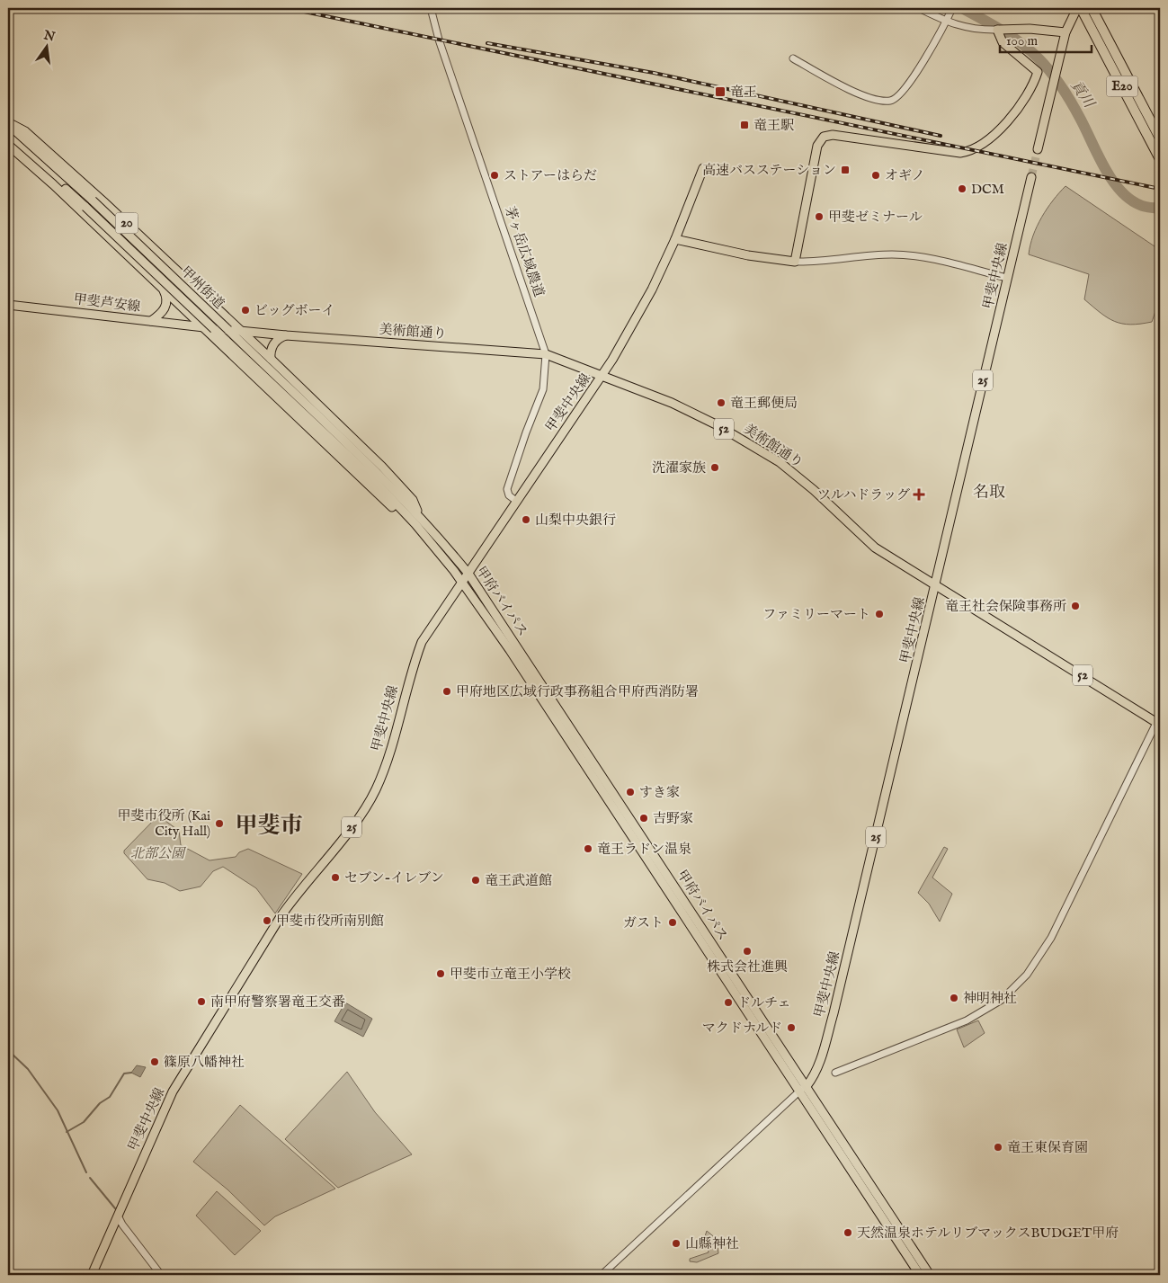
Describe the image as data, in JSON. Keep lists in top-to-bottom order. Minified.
{"streets":{"highway":["E20"],"main road":["20","甲斐中央線","甲州街道","甲斐芦安線","美術館通り","25","52","甲府バイパス"],"street":["茅ヶ岳広域農道"]},"crossings":[["20","甲斐芦安線"],["20","美術館通り"],["茅ヶ岳広域農道","甲斐中央線"],["茅ヶ岳広域農道","美術館通り"],["甲斐中央線","美術館通り"],["甲斐中央線","甲府バイパス"],["甲州街道","美術館通り"],["甲州街道","甲府バイパス"],["甲斐芦安線","美術館通り"]],"districts":["名取","甲斐市"],"water":["貢川"],"parks":["北部公園"],"places":{"transit":["竜王","竜王駅","高速バスステーション"],"other":["ストアーはらだ","オギノ","DCM","甲斐ゼミナール","ビッグボーイ","竜王郵便局","洗濯家族","山梨中央銀行","竜王社会保険事務所","ファミリーマート","甲府地区広域行政事務組合甲府西消防署","すき家","吉野家","甲斐市役所 (Kai City Hall)","竜王ラドン温泉","セブン-イレブン","竜王武道館","甲斐市役所南別館","ガスト","株式会社進興","甲斐市立竜王小学校","神明神社","南甲府警察署竜王交番","ドルチェ","マクドナルド","篠原八幡神社","竜王東保育園","天然温泉ホテルリブマックスBUDGET甲府","山縣神社"],"health":["ツルハドラッグ"]},"scale_bar":"100 m","north":"top"}
